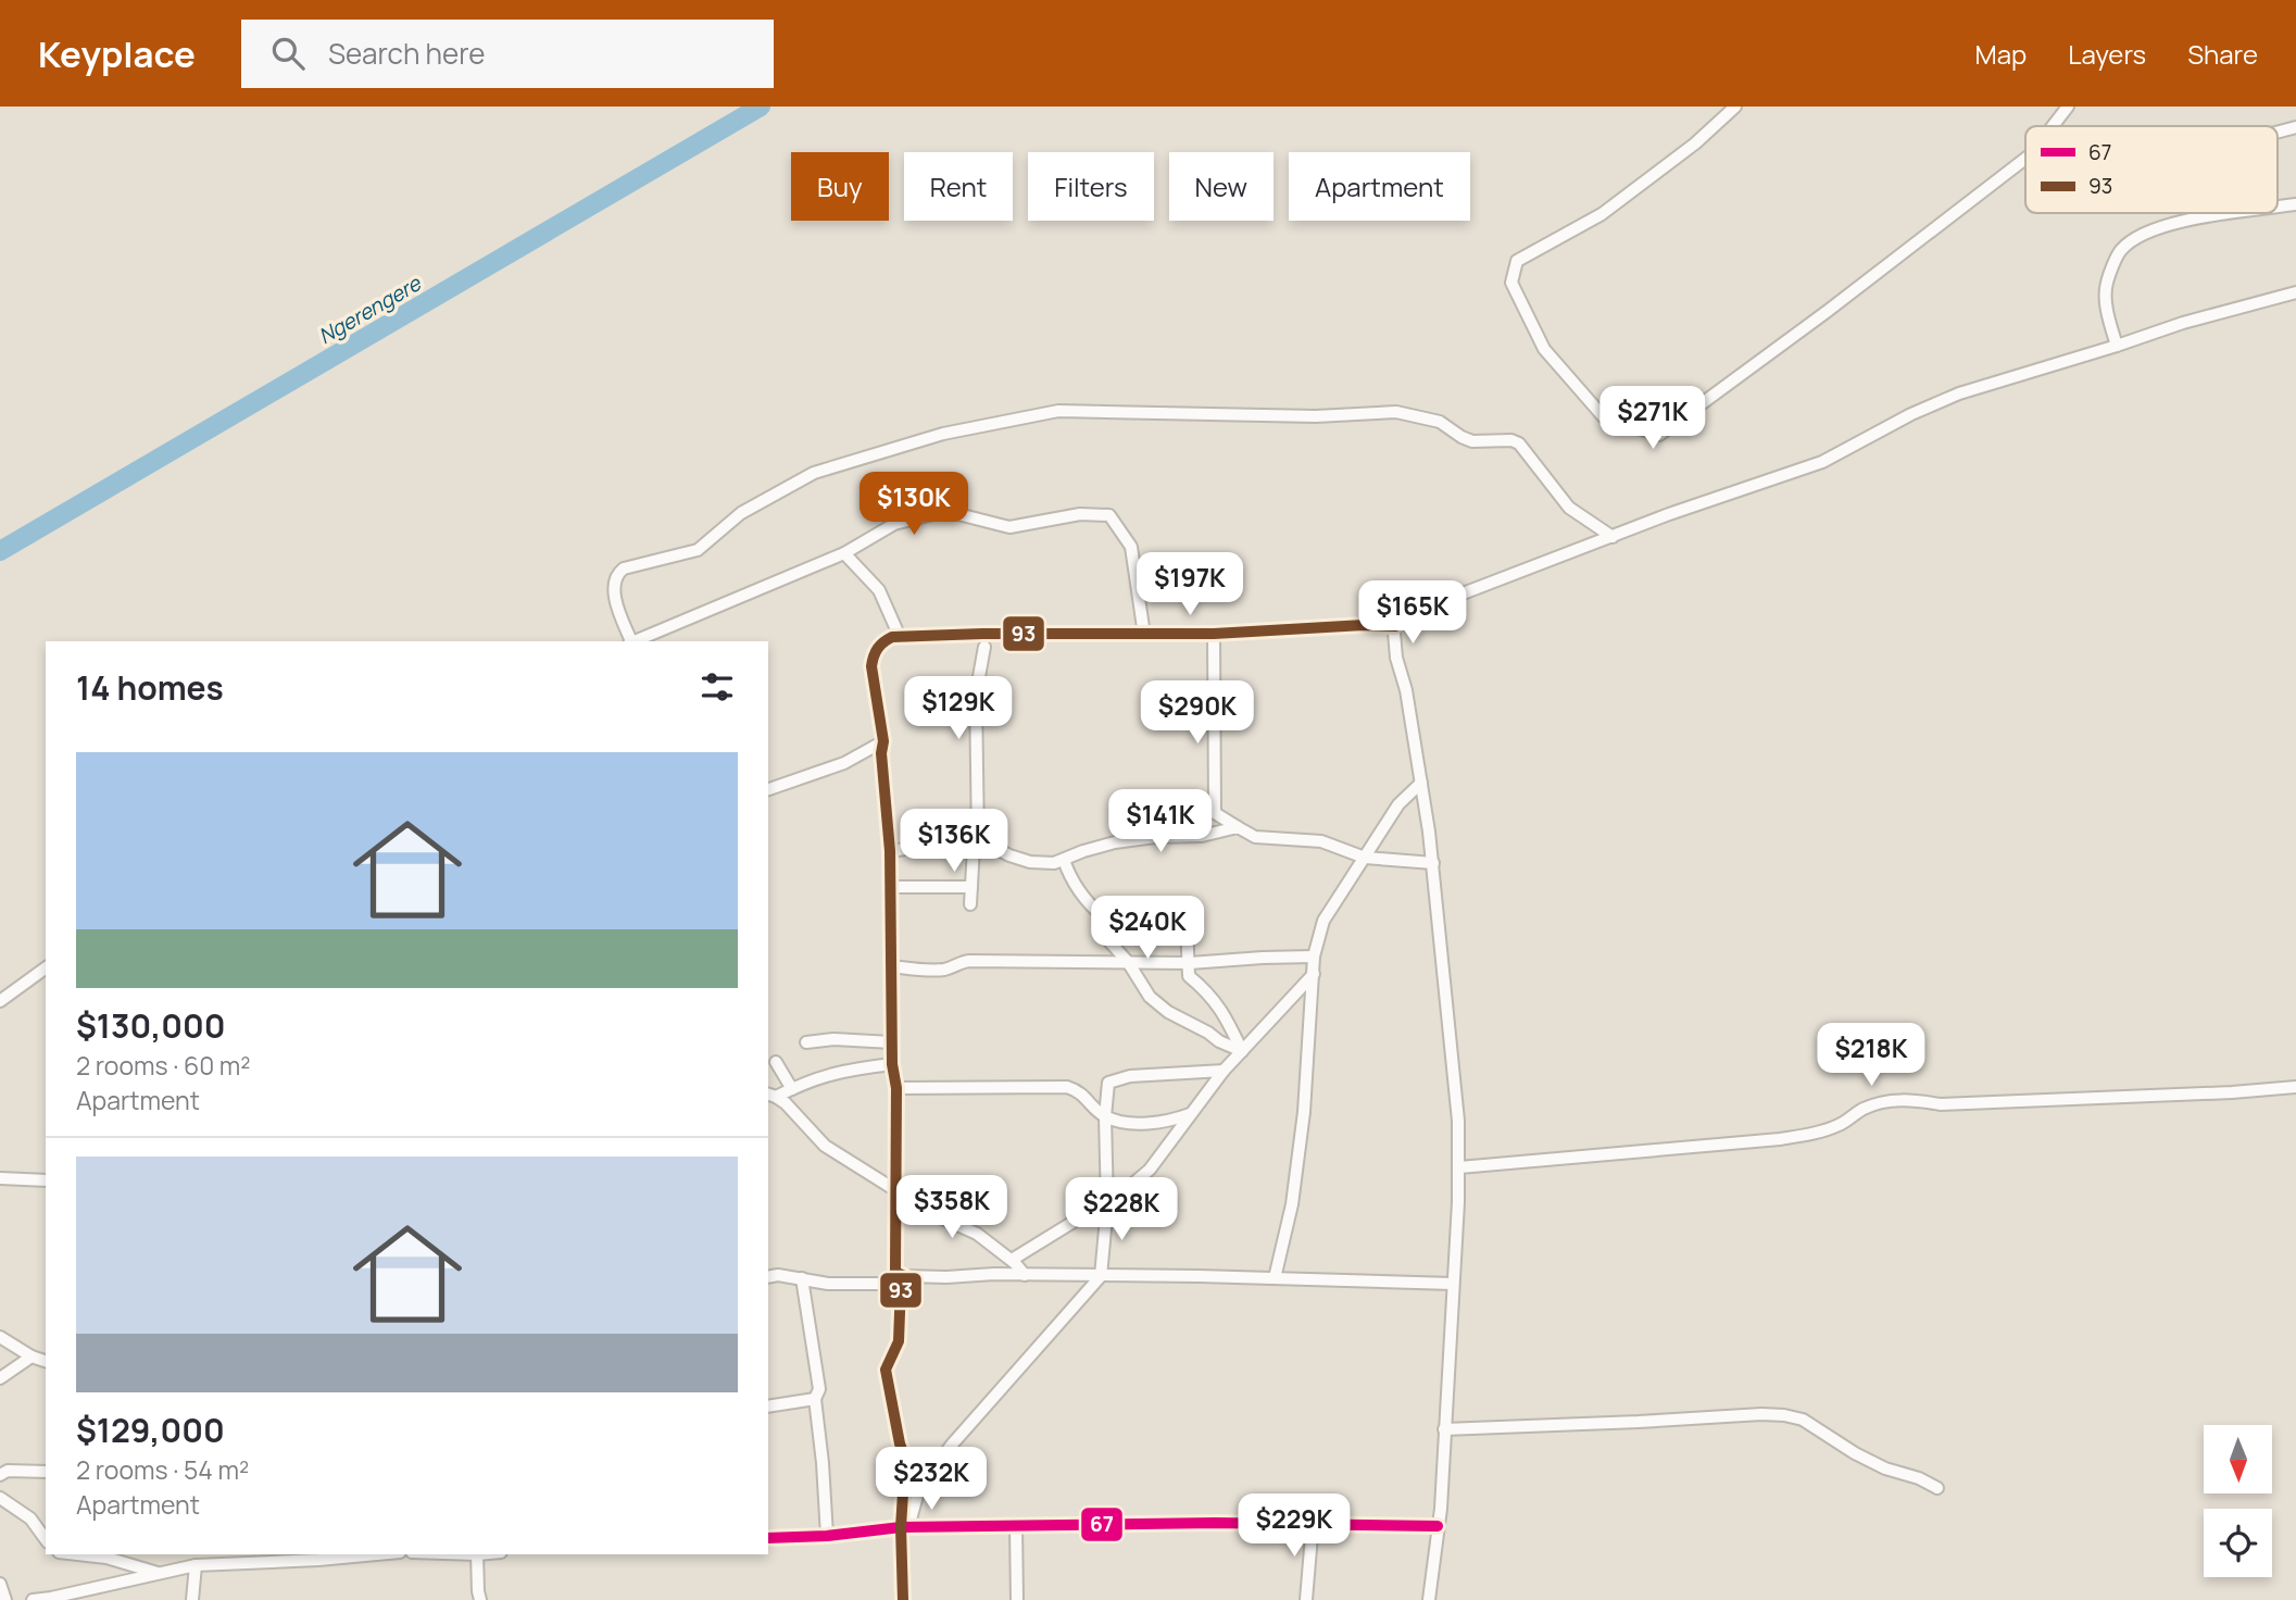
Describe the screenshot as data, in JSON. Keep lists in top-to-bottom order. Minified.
{"water":["Ngerengere"],"lines":["transit line 93","transit line 67"],"legend":["67","93"],"north":"bottom","page":{"header":"Keyplace","search":"Search here","nav":["Map","Layers","Share"],"chip":["Buy","Rent","Filters","New","Apartment"],"price":["$271K","$130K","$197K","$165K","$129K","$290K","$141K","$136K","$240K","$218K","$358K","$228K","$232K","$229K"],"heading":"14 homes","list":[{"name":"$130,000","note":"2 rooms · 60 m² · Apartment"},{"name":"$129,000","note":"2 rooms · 54 m² · Apartment"}]}}
